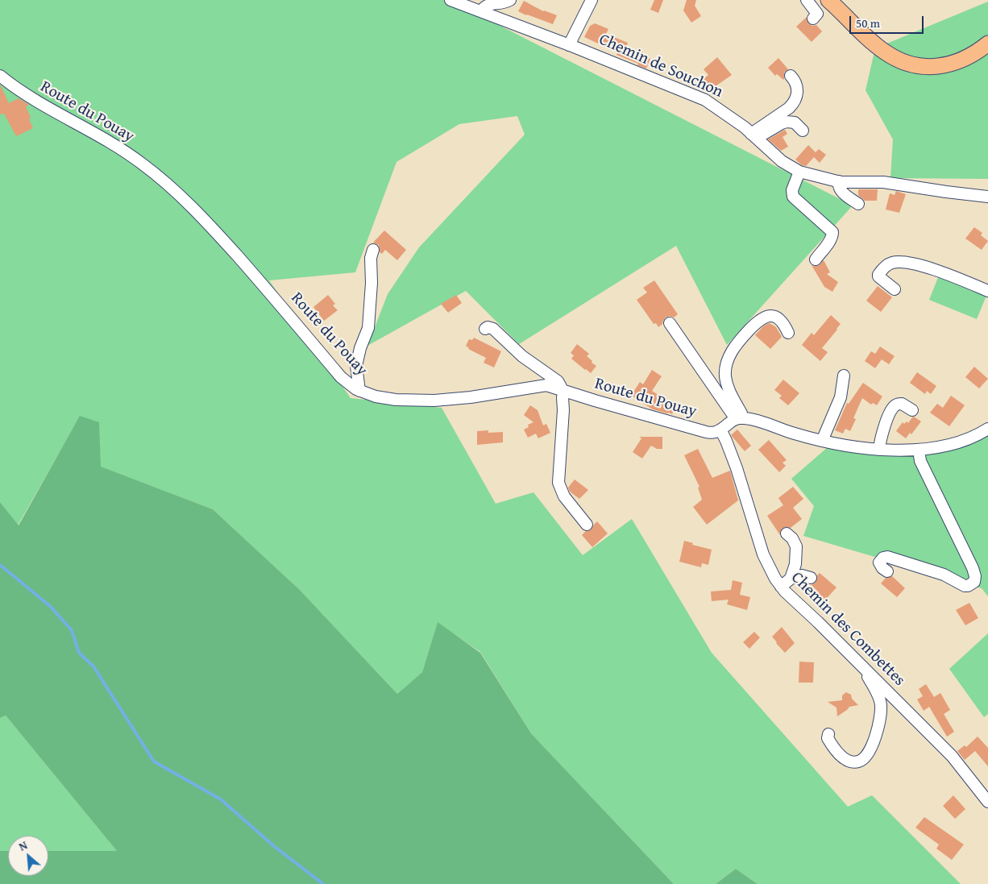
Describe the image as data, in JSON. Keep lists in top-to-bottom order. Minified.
{"streets":{"street":["Chemin de Souchon","Route du Pouay","Chemin des Combettes"]},"crossings":[["Route du Pouay","Chemin des Combettes"]],"scale_bar":"50 m","north":"top left"}
